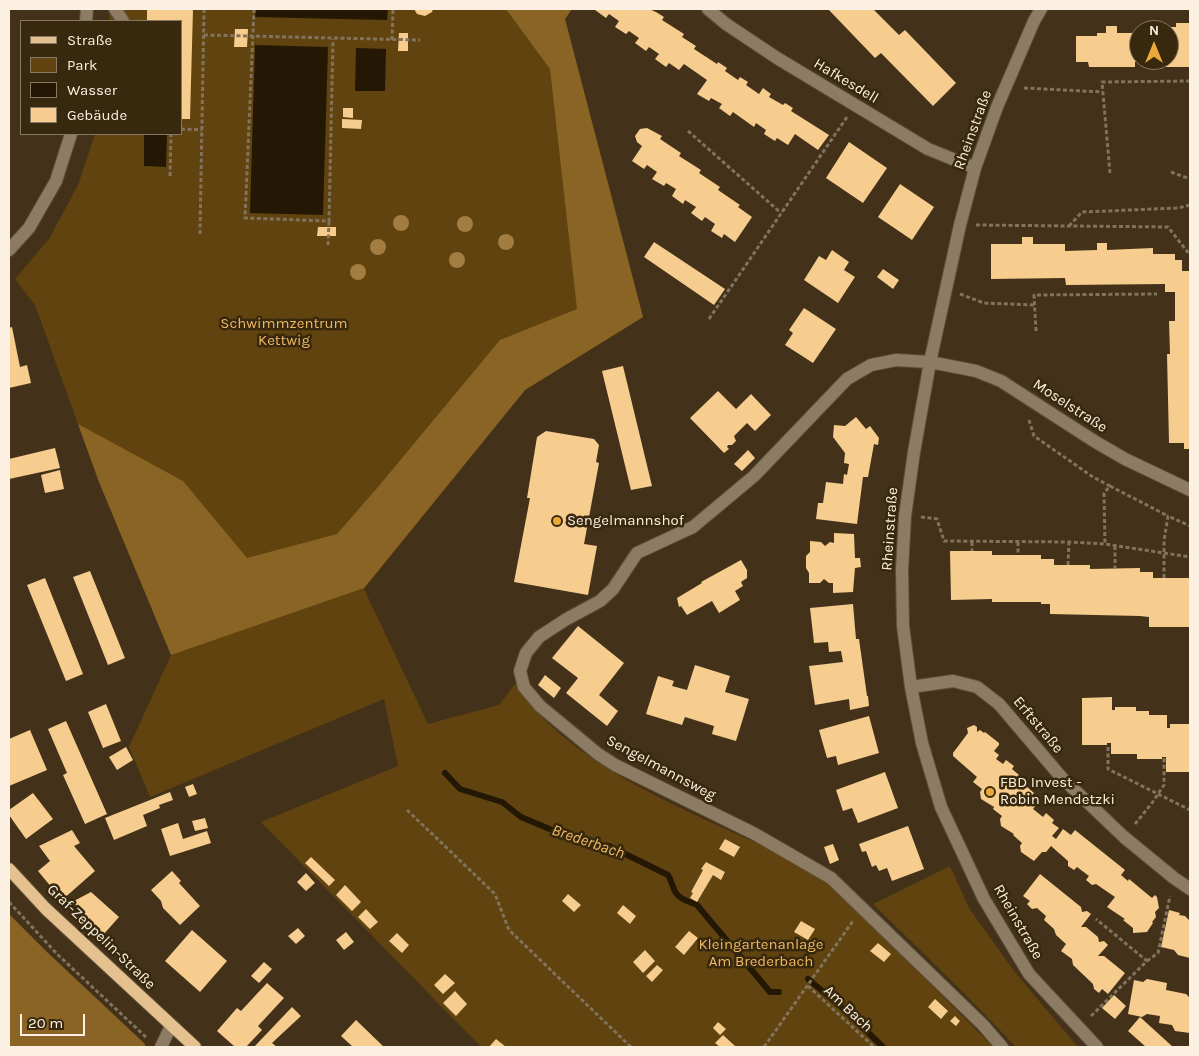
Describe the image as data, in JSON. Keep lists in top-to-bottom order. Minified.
{"streets":{"main road":["Graf-Zeppelin-Straße"],"street":["Hafkesdell","Rheinstraße","Moselstraße","Erftstraße","Sengelmannsweg"],"path":["Am Bach"]},"crossings":[["Hafkesdell","Rheinstraße"],["Rheinstraße","Moselstraße"],["Rheinstraße","Erftstraße"],["Rheinstraße","Sengelmannsweg"],["Moselstraße","Sengelmannsweg"]],"water":["Brederbach"],"parks":["Schwimmzentrum Kettwig","Kleingartenanlage Am Brederbach"],"places":["Sengelmannshof","FBD Invest - Robin Mendetzki"],"legend":["Straße","Park","Wasser","Gebäude"],"scale_bar":"20 m","north":"top"}
